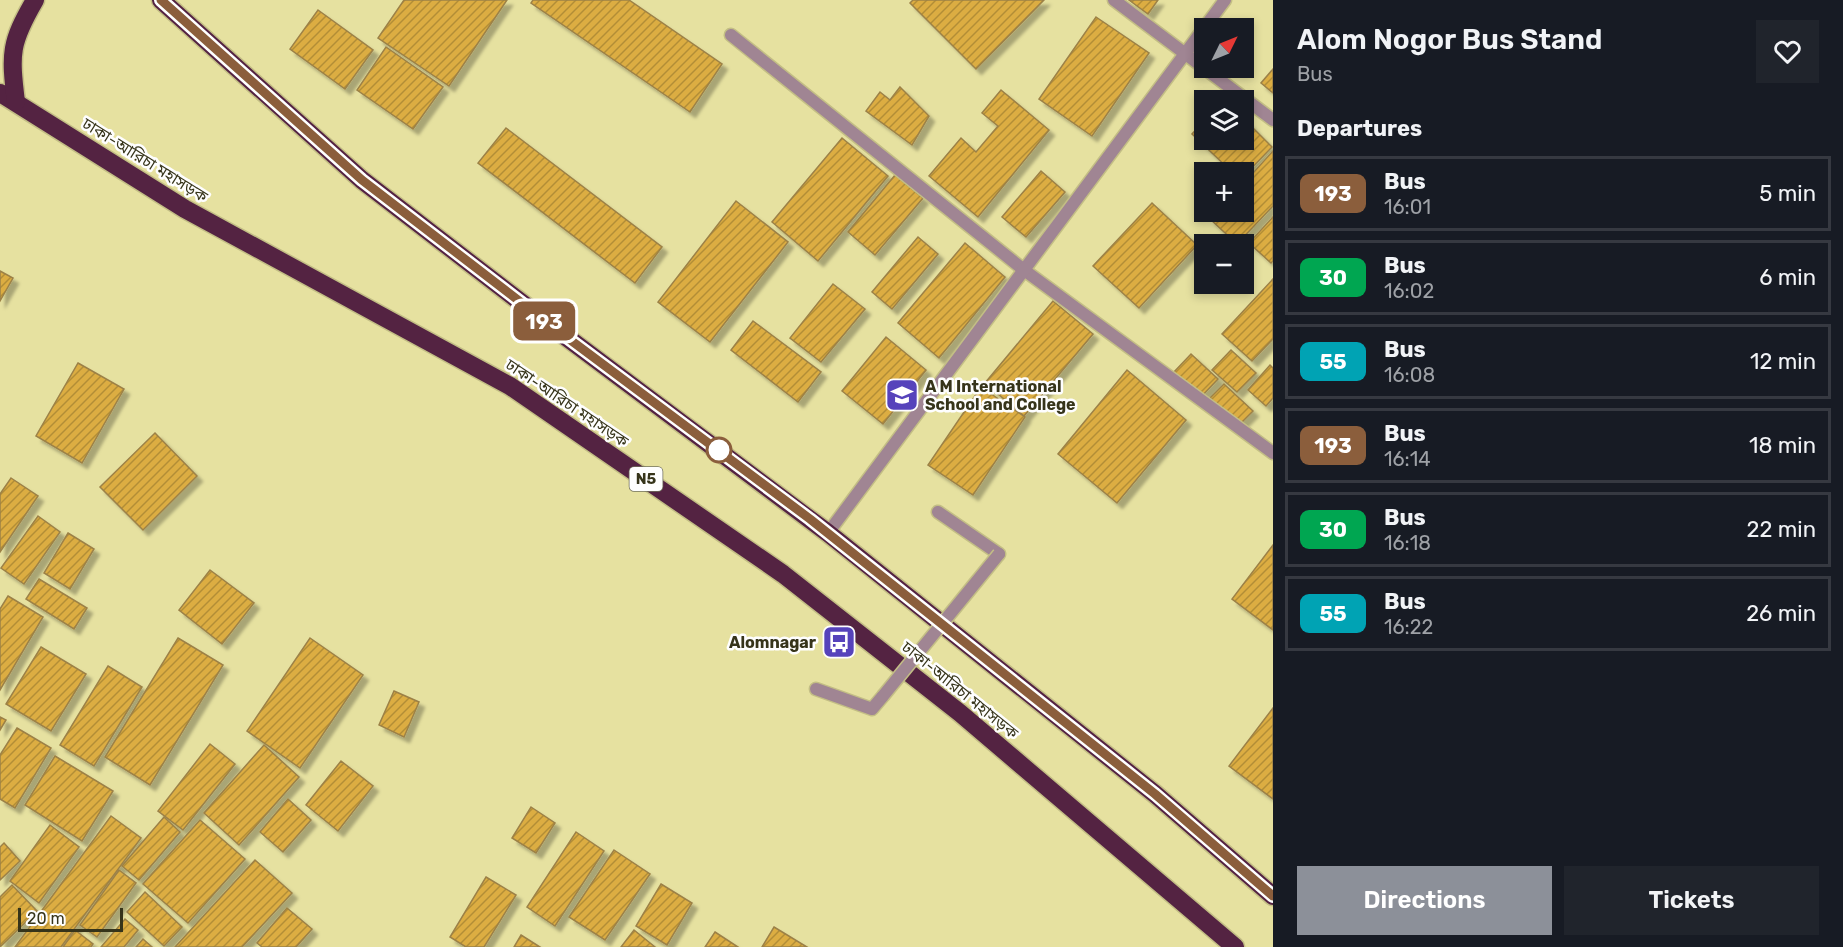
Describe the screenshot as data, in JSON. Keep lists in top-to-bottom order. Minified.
{"streets":{"highway":["ঢাকা-আরিচা মহাসড়ক","N5"]},"places":{"school or university":["A M International School and College"],"bus stop":["Alomnagar"]},"lines":["bus line 193"],"scale_bar":"20 m","north":"top right","page":{"on_map":"193","heading":[["Alom Nogor Bus Stand","Bus"],"Departures"],"map_buttons":["+","−"],"list":[{"mark":"193","name":"Bus","note":"16:01","value":"5 min"},{"mark":"30","name":"Bus","note":"16:02","value":"6 min"},{"mark":"55","name":"Bus","note":"16:08","value":"12 min"},{"mark":"193","name":"Bus","note":"16:14","value":"18 min"},{"mark":"30","name":"Bus","note":"16:18","value":"22 min"},{"mark":"55","name":"Bus","note":"16:22","value":"26 min"}],"buttons":["Directions","Tickets"],"scale":"20 m"}}
